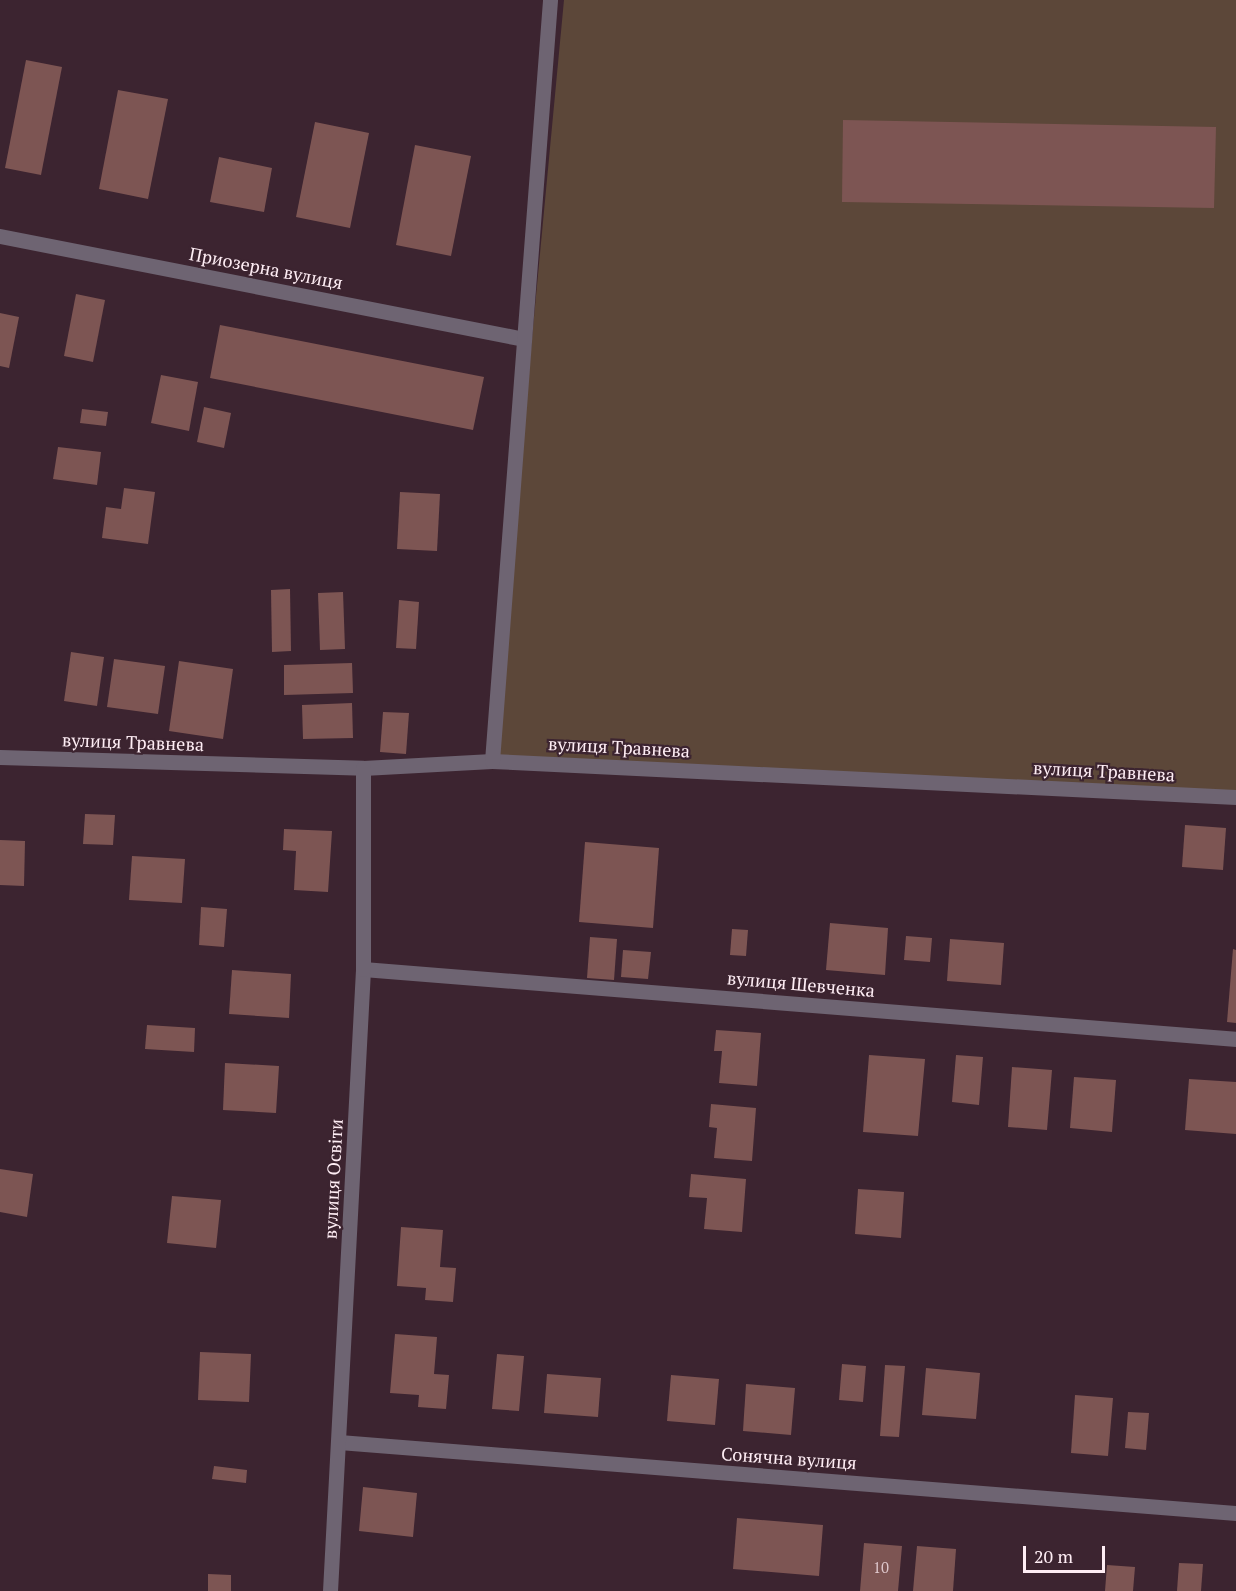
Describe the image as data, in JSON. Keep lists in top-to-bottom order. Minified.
{"streets":{"street":["Приозерна вулиця","вулиця Травнева","вулиця Шевченка","вулиця Освіти","Сонячна вулиця"]},"crossings":[["вулиця Травнева","вулиця Освіти"],["вулиця Шевченка","вулиця Освіти"],["вулиця Освіти","Сонячна вулиця"]],"house_numbers":["10"],"scale_bar":"20 m"}
